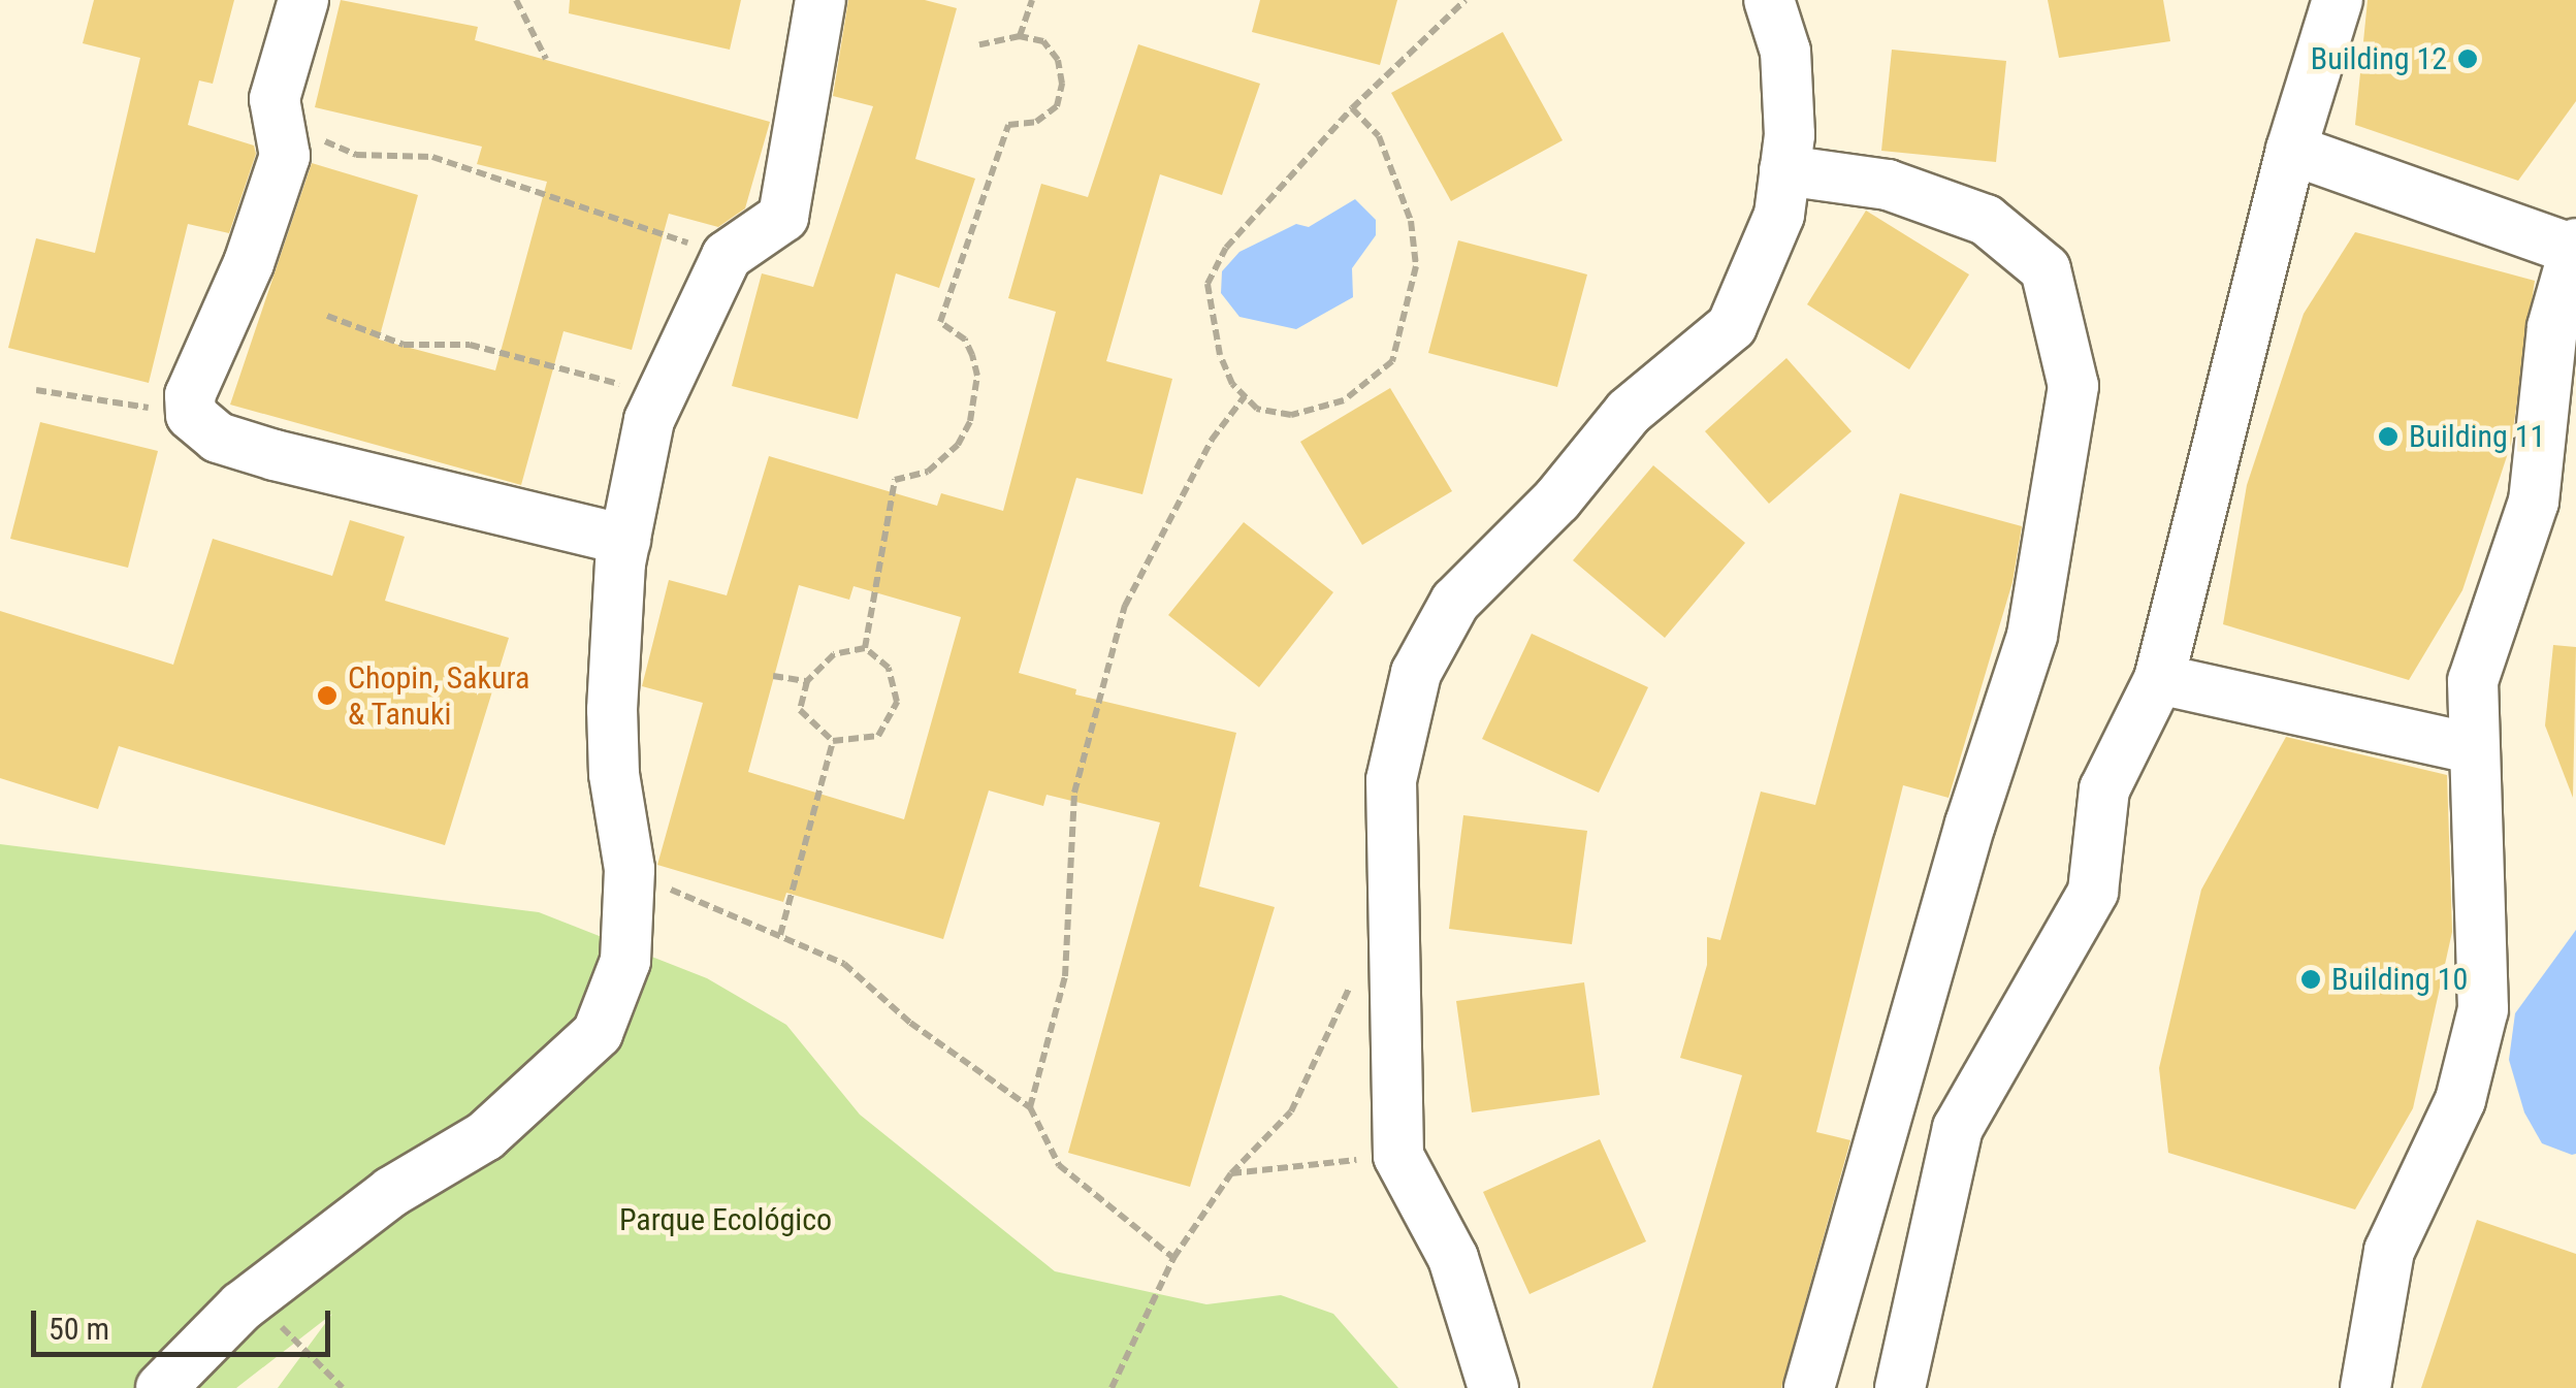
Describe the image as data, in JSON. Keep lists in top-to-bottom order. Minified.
{"parks":["Parque Ecológico"],"places":["Building 12","Building 11","Chopin, Sakura & Tanuki","Building 10"],"scale_bar":"50 m"}
